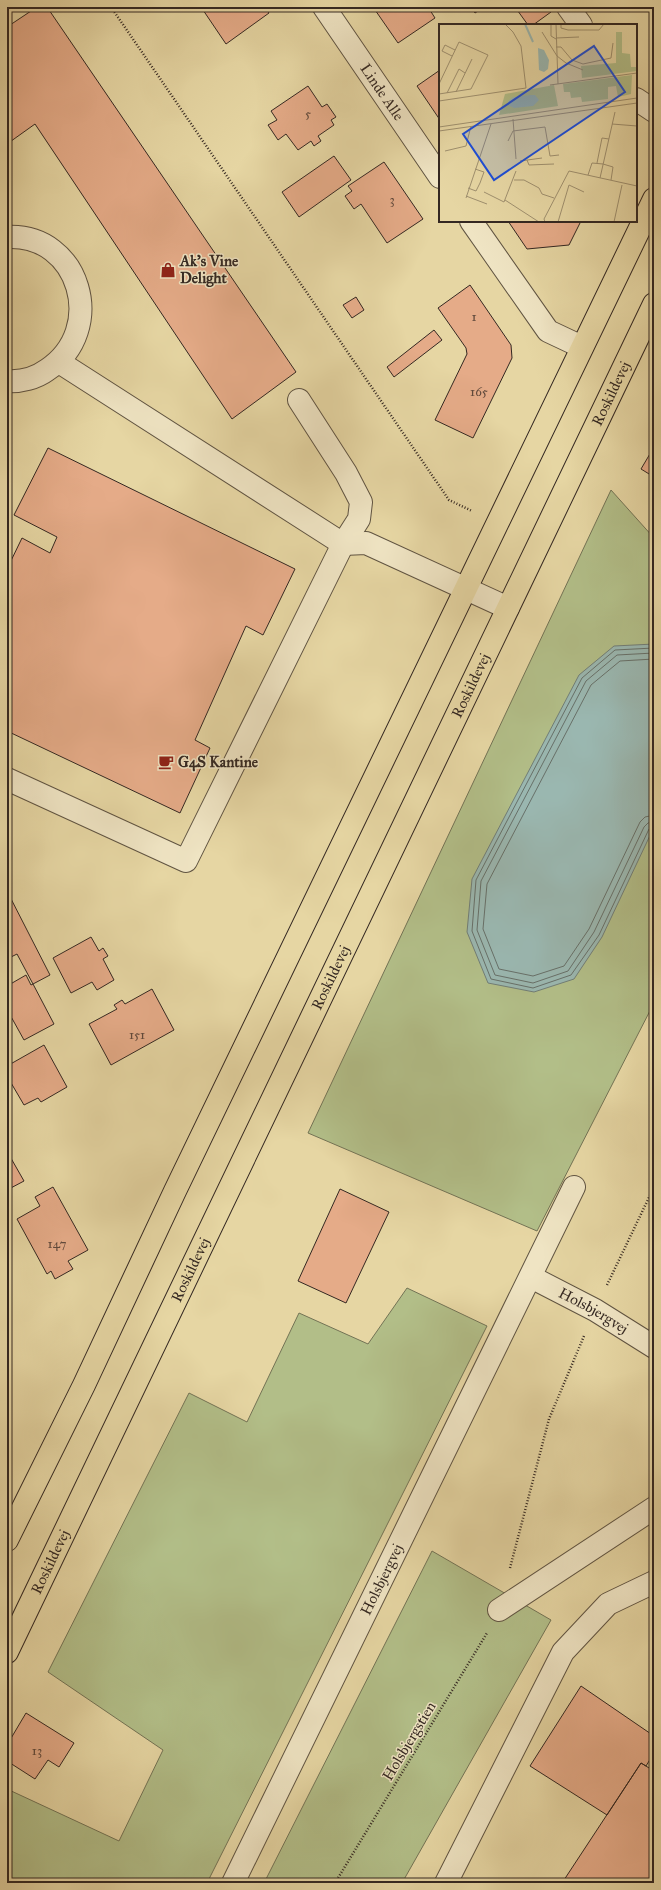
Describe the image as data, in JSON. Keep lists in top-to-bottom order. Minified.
{"streets":{"main road":["Roskildevej"],"street":["Linde Alle","Holsbjergvej"],"path":["Holsbjergstien"]},"crossings":[["Holsbjergvej","Holsbjergstien"]],"places":{"shop":["Ak's Vine Delight"],"cafe":["G4S Kantine"]},"house_numbers":["5","3","1","165","151","147","13"]}
